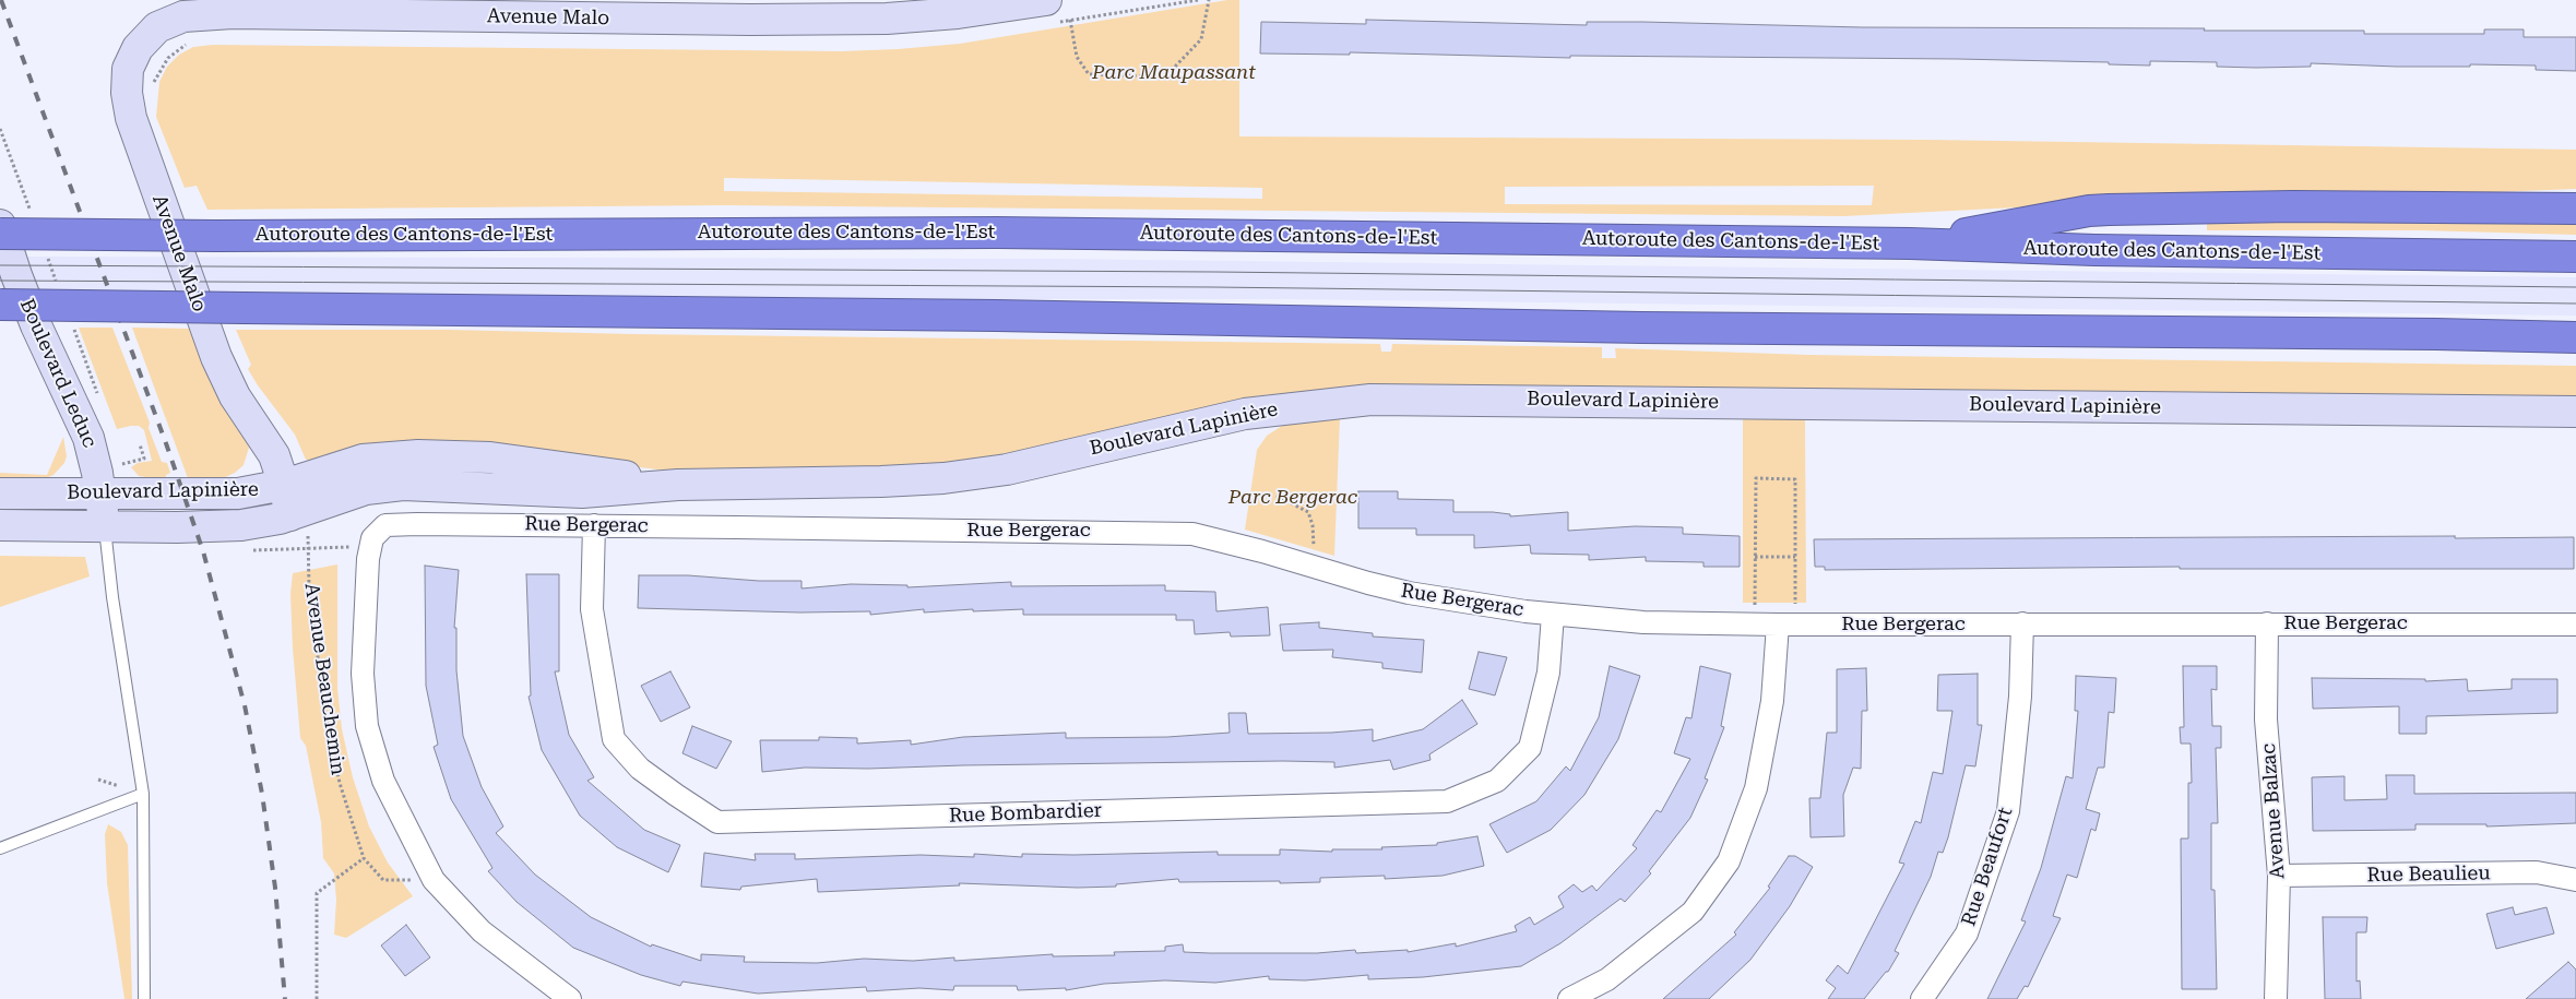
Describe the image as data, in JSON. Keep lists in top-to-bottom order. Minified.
{"streets":{"highway":["Autoroute des Cantons-de-l'Est"],"main road":["Avenue Malo","Boulevard Leduc","Boulevard Lapinière"],"street":["Rue Bergerac","Avenue Beauchemin","Avenue Balzac","Rue Bombardier","Rue Beaufort","Rue Beaulieu"]},"crossings":[["Avenue Malo","Boulevard Lapinière"],["Boulevard Leduc","Boulevard Lapinière"],["Rue Bergerac","Avenue Beauchemin"],["Rue Bergerac","Avenue Balzac"],["Rue Bergerac","Rue Bombardier"],["Rue Bergerac","Rue Beaufort"],["Avenue Balzac","Rue Beaulieu"]],"parks":["Parc Maupassant","Parc Bergerac"]}
